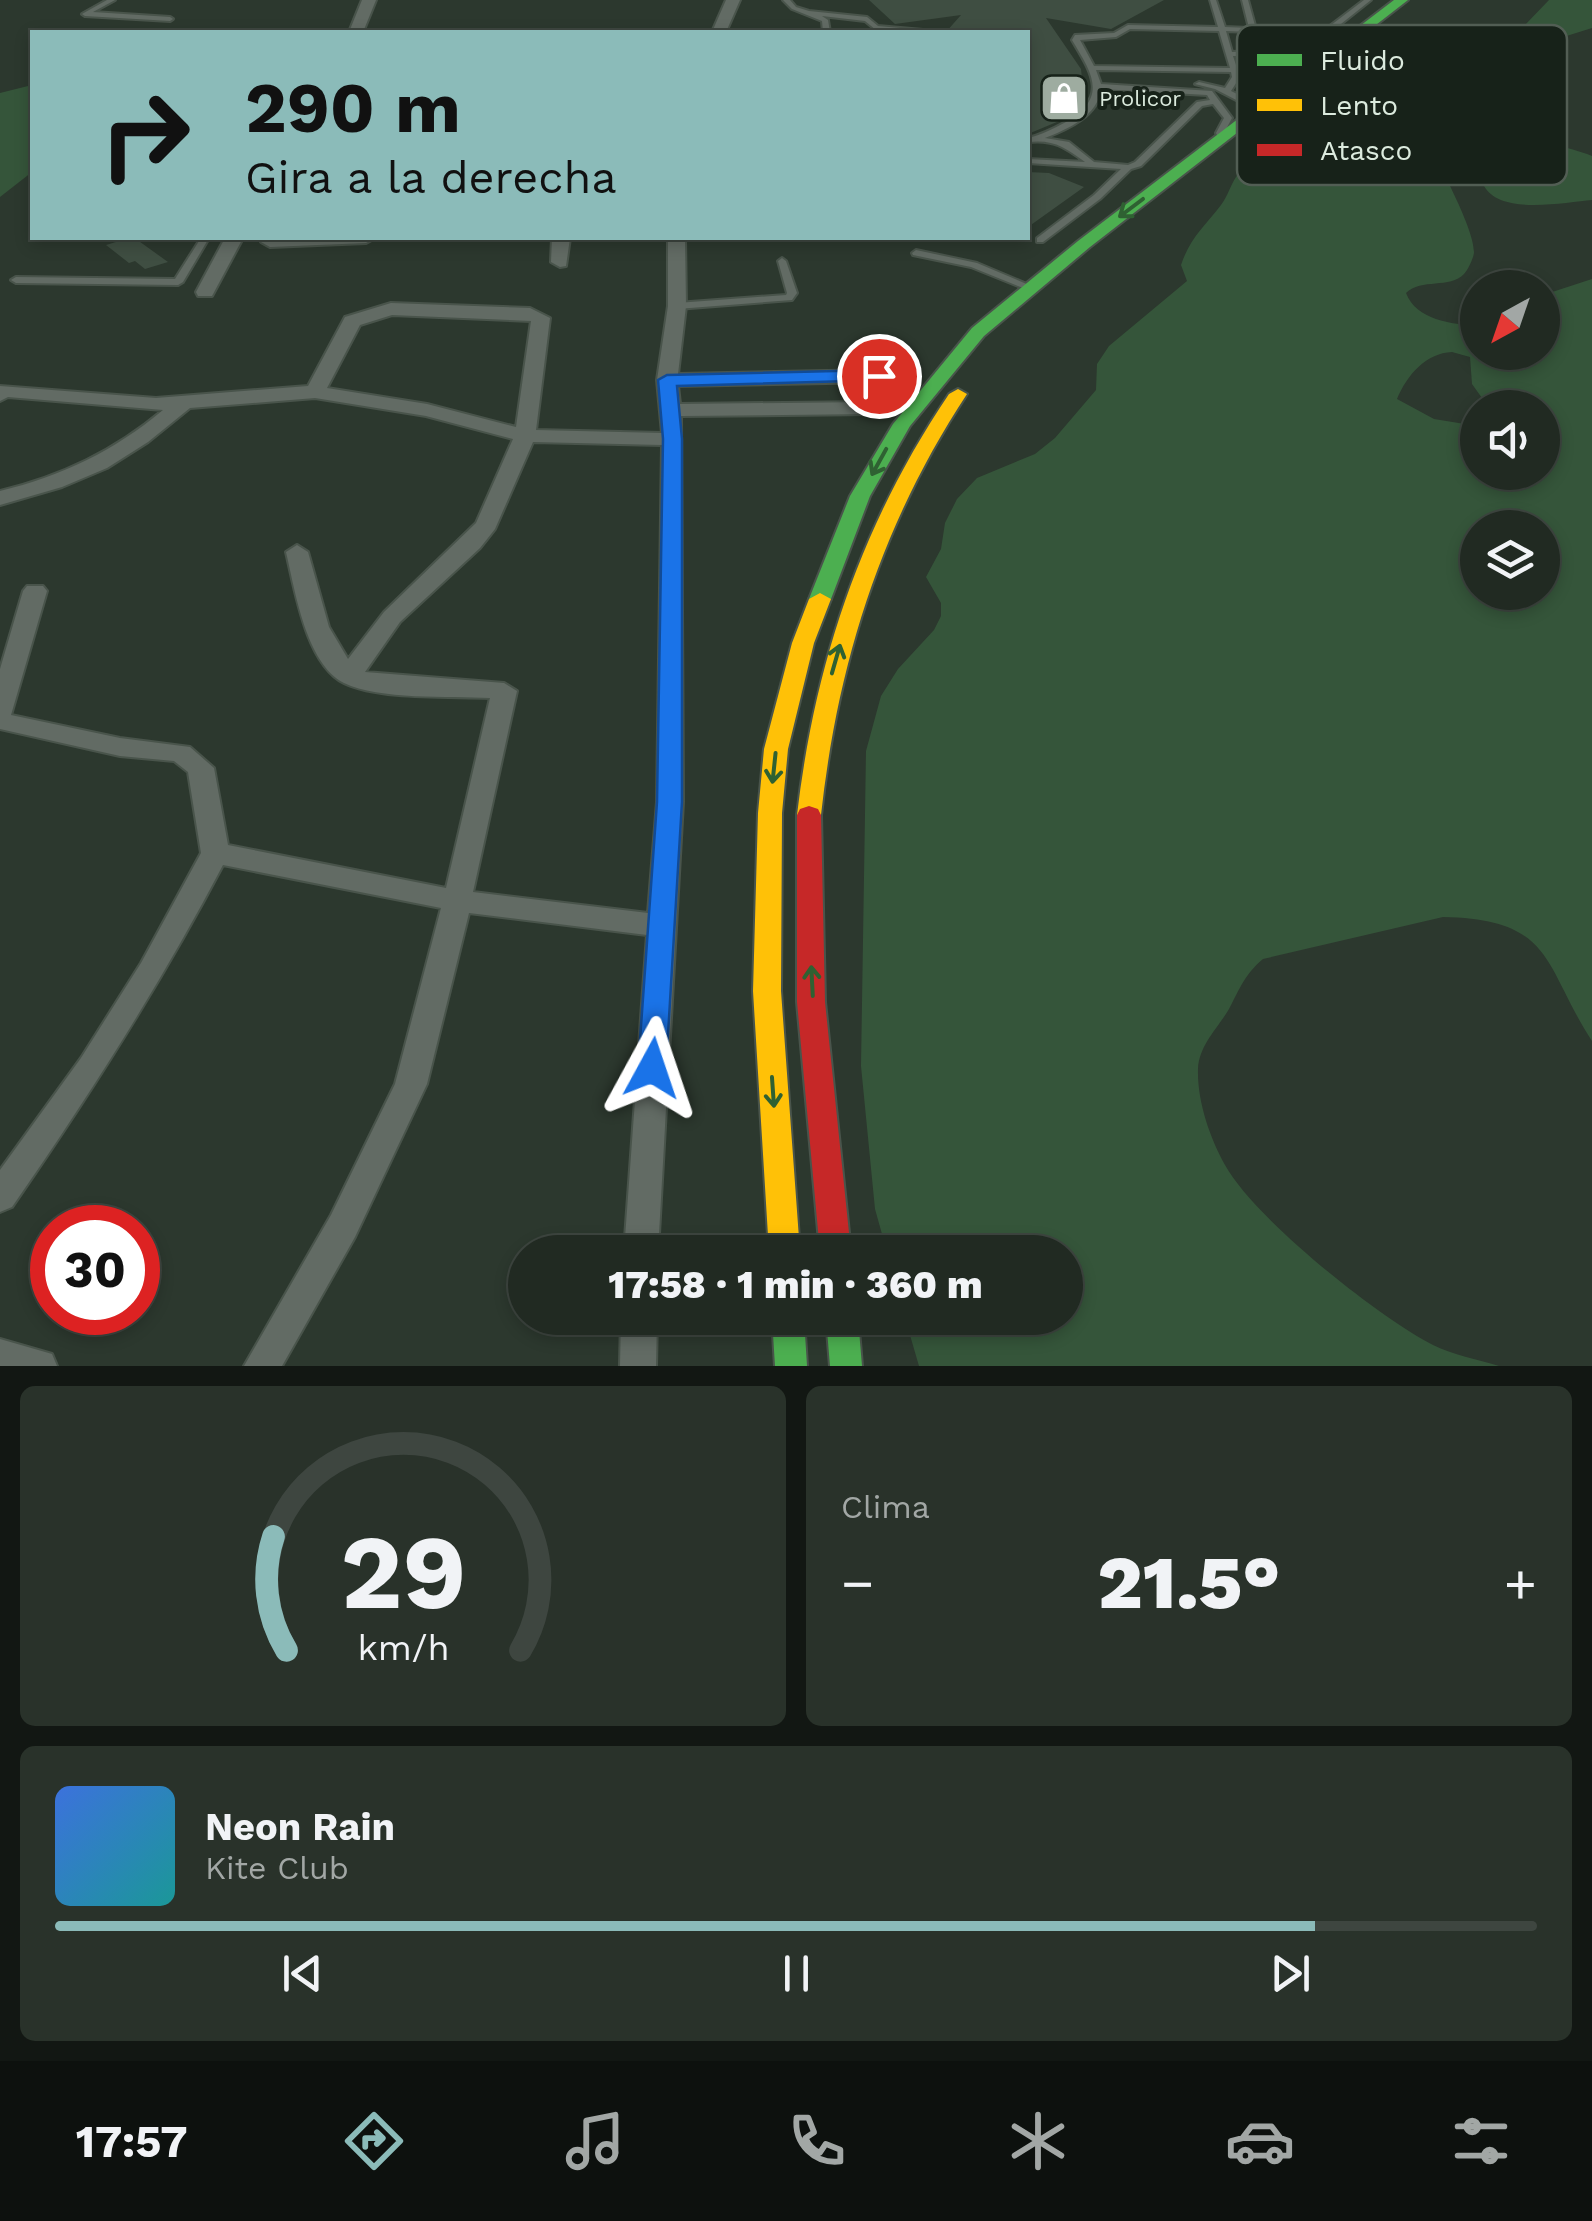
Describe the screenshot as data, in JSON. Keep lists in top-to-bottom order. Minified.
{"places":{"shop":["Prolicor"]},"legend":["Fluido","Lento","Atasco"],"north":"bottom left","page":{"turn":["290 m","Gira a la derecha"],"limit":"30","trip":"17:58 · 1 min · 360 m","tile":"Clima","heat":["−","21.5°","+"],"song":["Neon Rain","Kite Club"],"tabs":"17:57","gauge":["29","km/h"]}}
